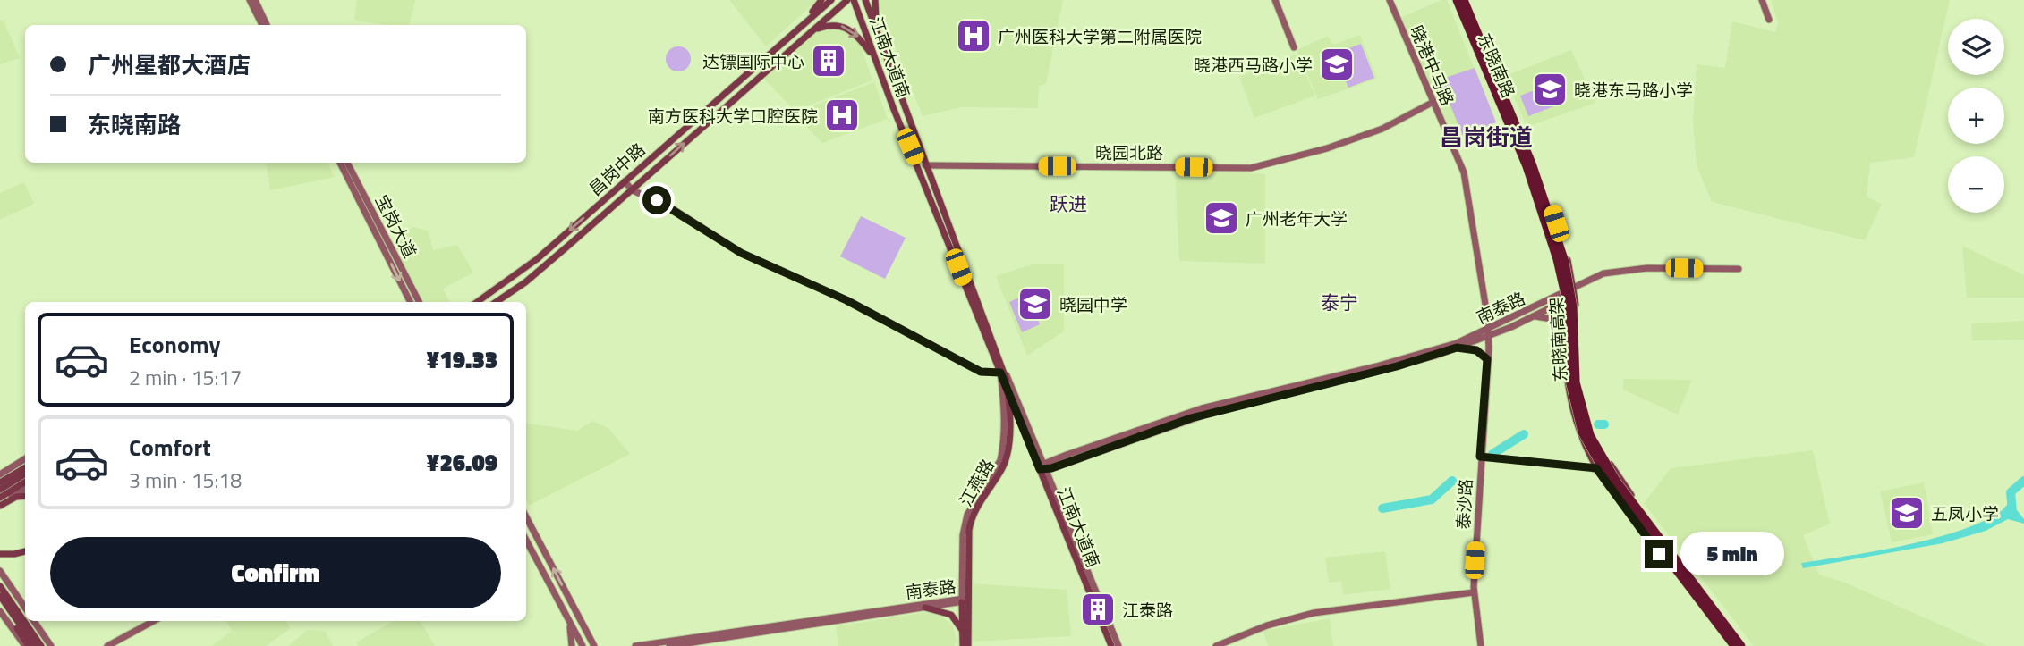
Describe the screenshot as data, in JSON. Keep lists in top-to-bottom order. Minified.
{"streets":{"highway":["东晓南高架"],"main road":["江南大道南","晓港中马路","东晓南路","晓园北路","昌岗中路","宝岗大道","南泰路","江燕路","泰沙路"]},"crossings":[["江南大道南","晓园北路"],["江南大道南","南泰路"],["江南大道南","江燕路"],["晓港中马路","晓园北路"],["晓港中马路","泰沙路"],["东晓南路","南泰路"],["东晓南路","东晓南高架"],["南泰路","江燕路"],["南泰路","泰沙路"]],"districts":["昌岗街道","跃进","泰宁"],"places":{"hospital":["广州医科大学第二附属医院","南方医科大学口腔医院"],"building":["达镖国际中心","江泰路"],"school or university":["晓港西马路小学","晓港东马路小学","广州老年大学","晓园中学","五凤小学"]},"page":{"map_buttons":["+","−"],"banner":["广州星都大酒店","东晓南路"],"list":[{"name":"Economy","note":"2 min · 15:17","value":"¥19.33"},{"name":"Comfort","note":"3 min · 15:18","value":"¥26.09"}],"buttons":"Confirm","bubble":"5 min"}}
